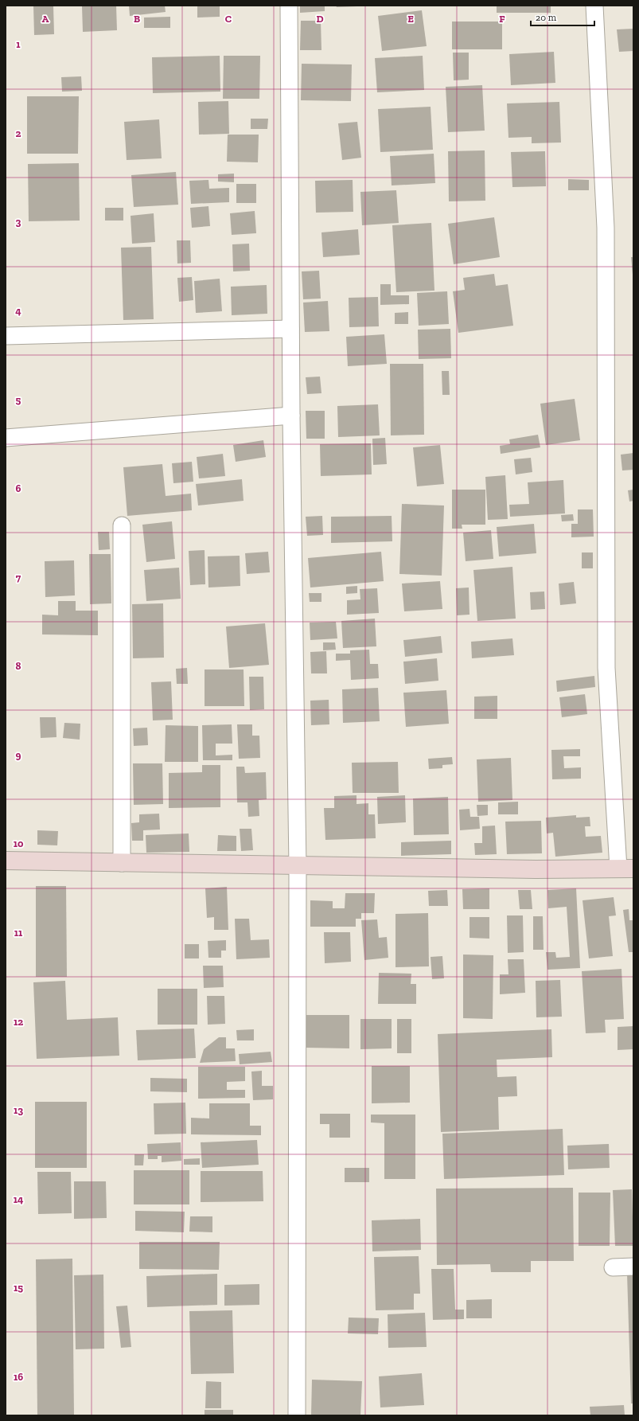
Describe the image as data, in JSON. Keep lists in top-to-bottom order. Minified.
{"scale_bar":"20 m","grid":{"columns":["A","B","C","D","E","F"],"rows":["1","2","3","4","5","6","7","8","9","10","11","12","13","14","15","16"]}}
